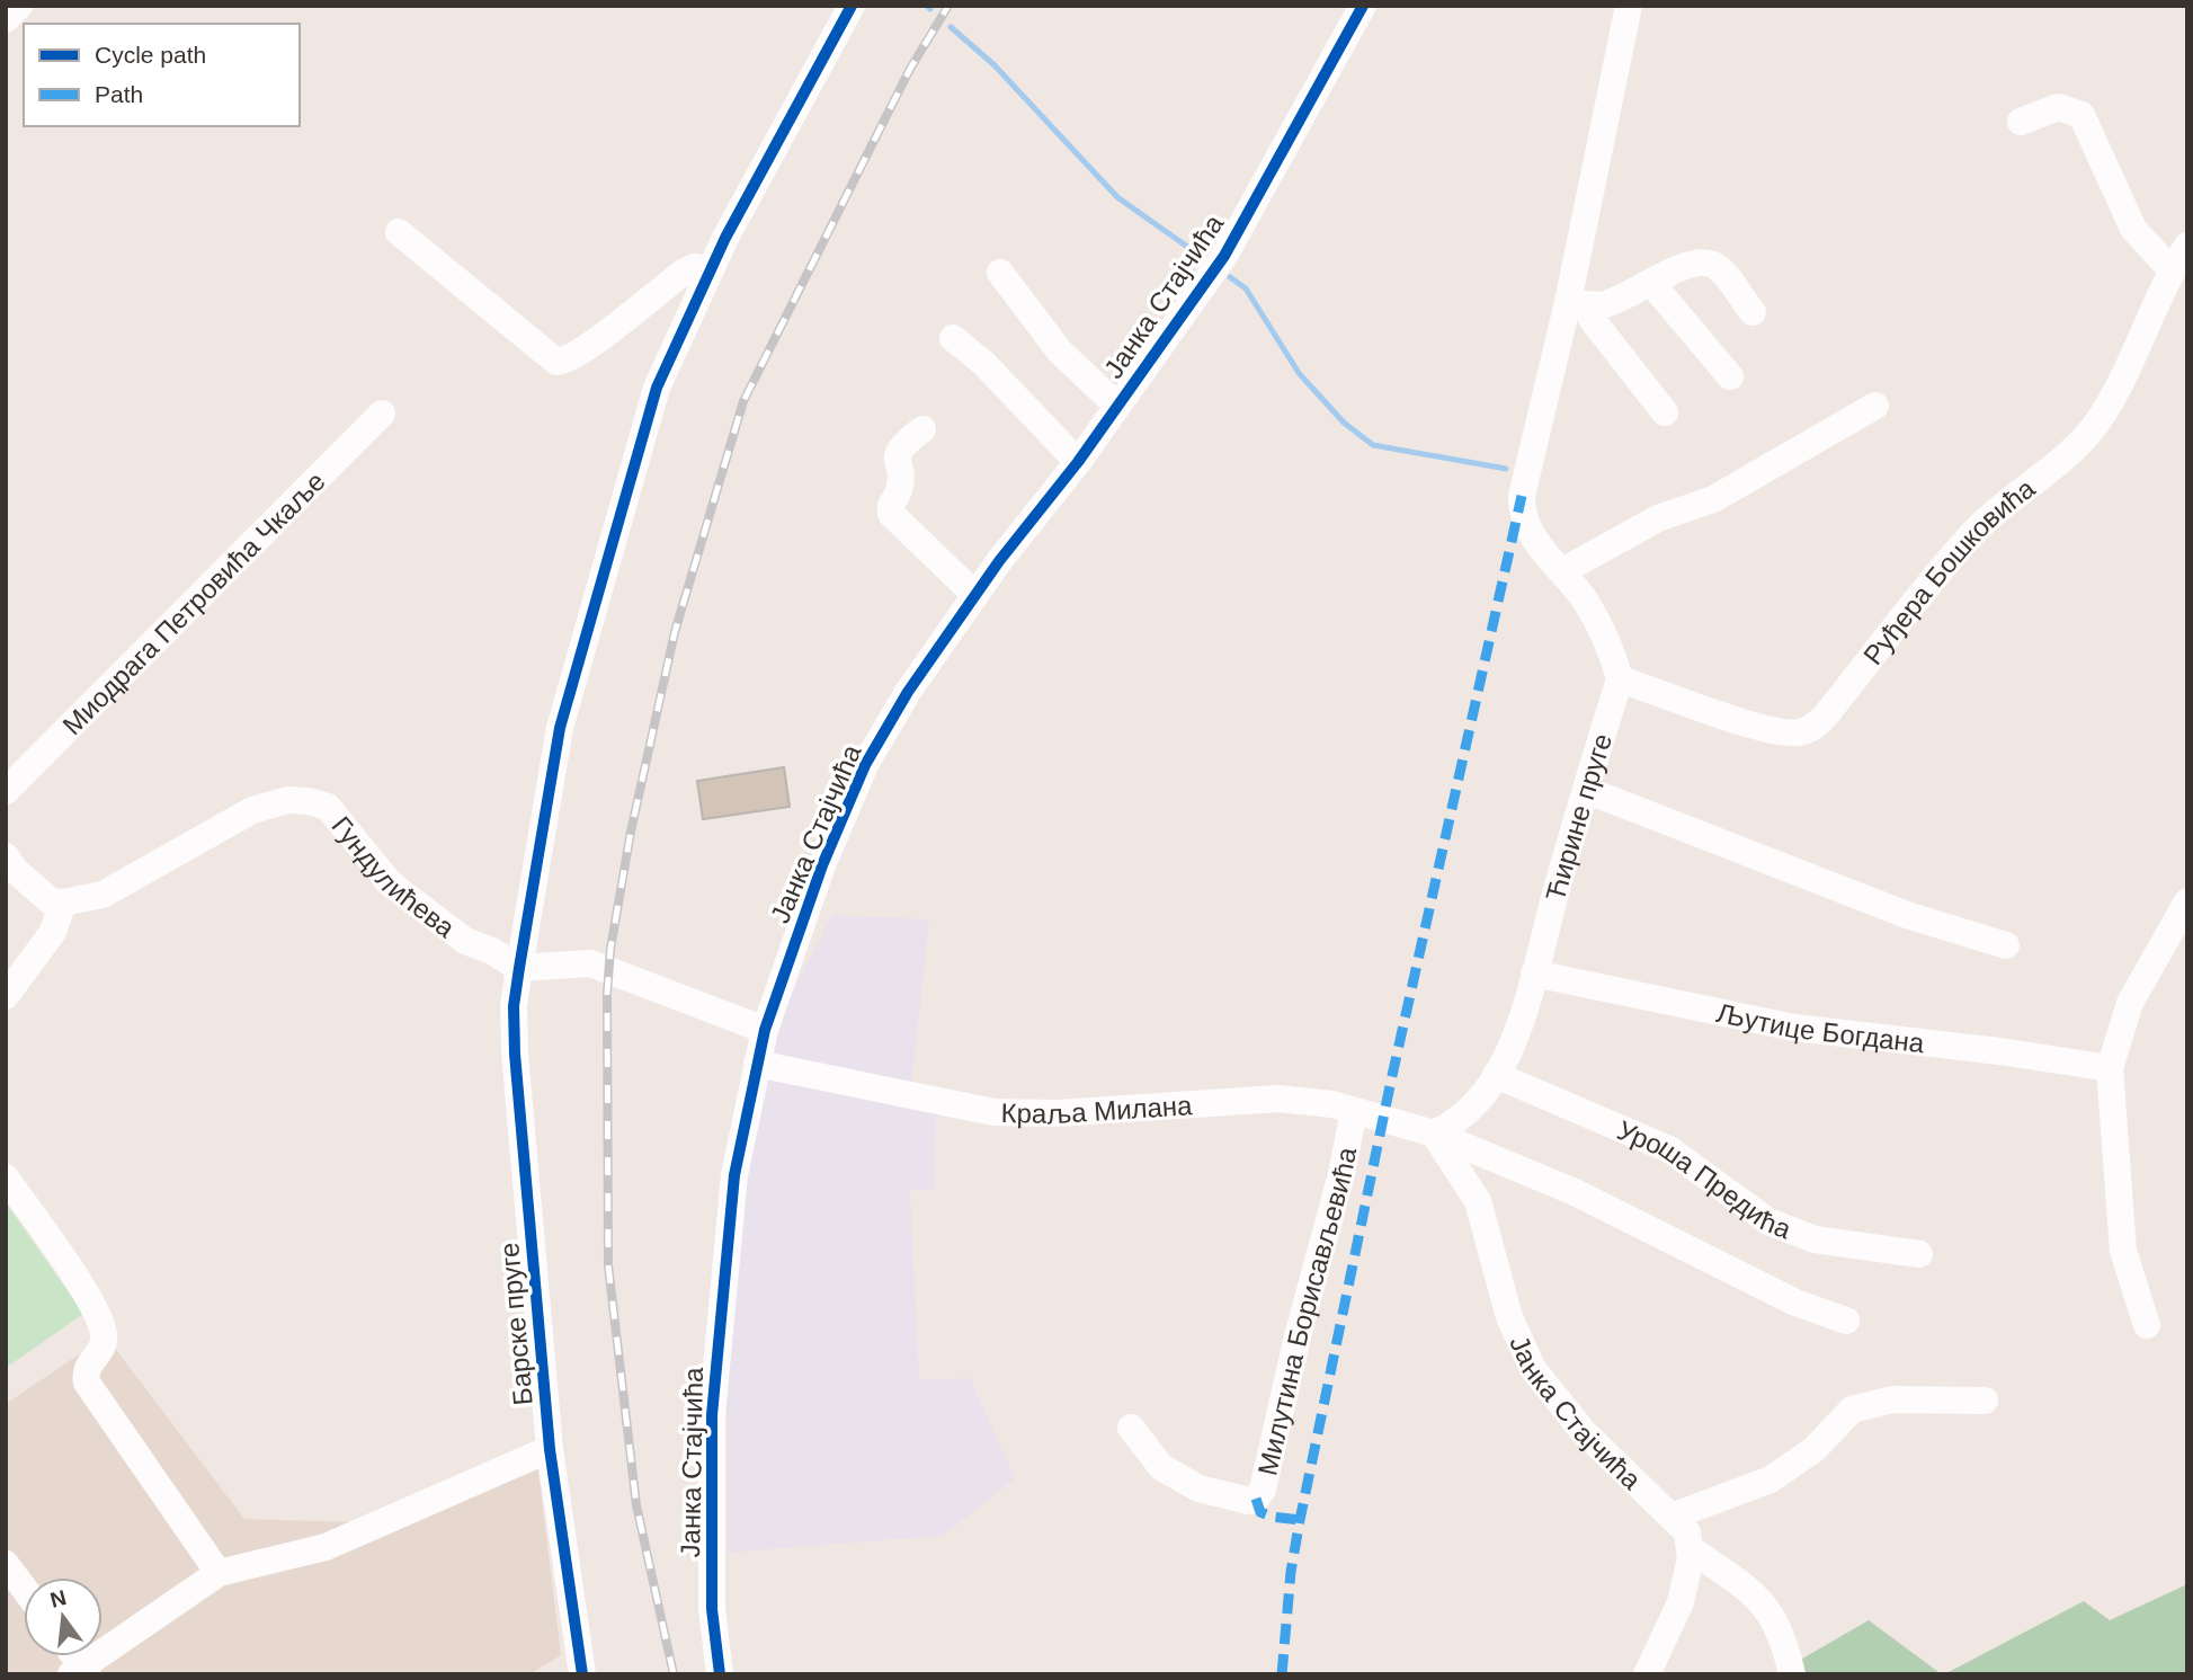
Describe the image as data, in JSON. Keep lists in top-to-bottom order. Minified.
{"streets":{"street":["Јанка Стајчића","Руђера Бошковића","Миодрага Петровића Чкаље","Ћирине пруге","Гундулићева","Љутице Богдана","Краља Милана","Уроша Предића","Милутина Борисављевића","Барске пруге"]},"crossings":[["Јанка Стајчића","Ћирине пруге"],["Јанка Стајчића","Краља Милана"],["Руђера Бошковића","Ћирине пруге"],["Ћирине пруге","Љутице Богдана"],["Ћирине пруге","Краља Милана"],["Ћирине пруге","Уроша Предића"],["Гундулићева","Барске пруге"],["Краља Милана","Милутина Борисављевића"]],"legend":["Cycle path","Path"],"north":"top"}
